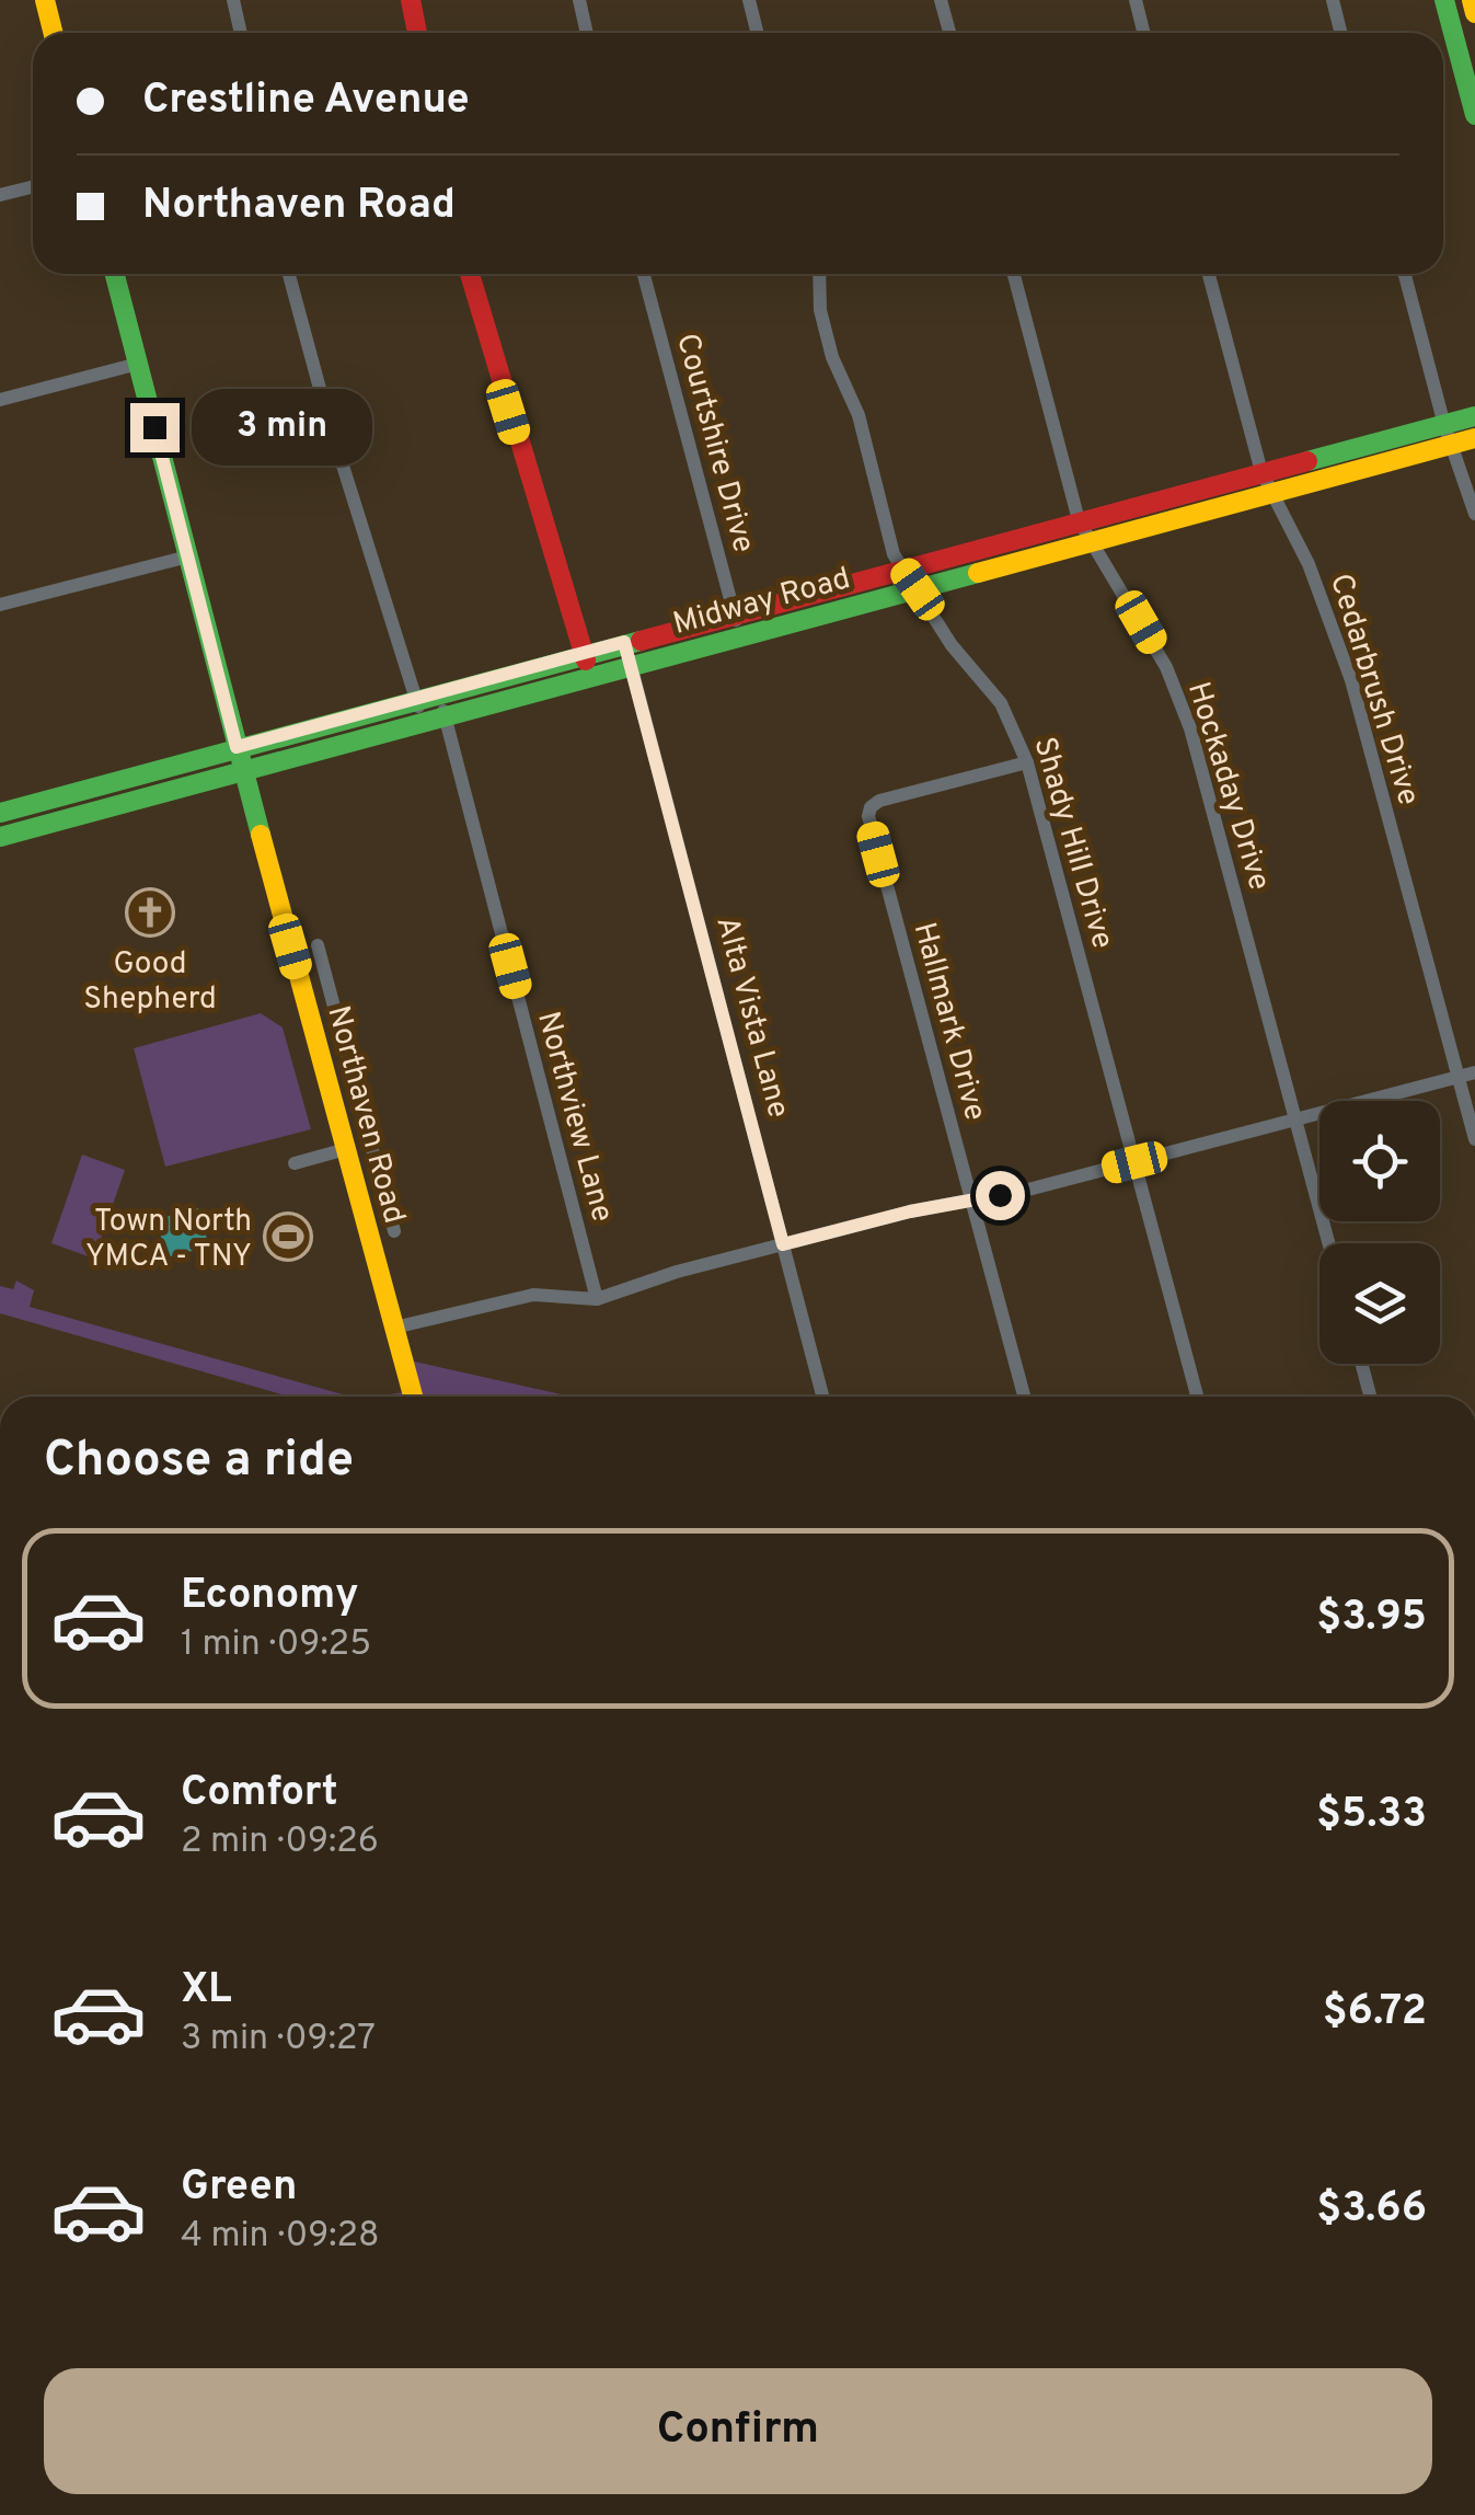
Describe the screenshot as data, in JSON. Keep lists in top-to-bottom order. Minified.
{"streets":{"main road":["Midway Road","Northaven Road"],"street":["Courtshire Drive","Cedarbrush Drive","Hockaday Drive","Shady Hill Drive","Alta Vista Lane","Hallmark Drive","Northview Lane"]},"crossings":[["Courtshire Drive","Midway Road"],["Midway Road","Cedarbrush Drive"],["Midway Road","Hockaday Drive"],["Midway Road","Shady Hill Drive"],["Midway Road","Alta Vista Lane"],["Midway Road","Northaven Road"],["Midway Road","Northview Lane"],["Shady Hill Drive","Hallmark Drive"]],"places":{"church":["Good Shepherd"],"sports":["Town North YMCA - TNY"]},"page":{"banner":["Crestline Avenue","Northaven Road"],"bubble":"3 min","heading":"Choose a ride","list":[{"name":"Economy","note":"1 min · 09:25","value":"$3.95"},{"name":"Comfort","note":"2 min · 09:26","value":"$5.33"},{"name":"XL","note":"3 min · 09:27","value":"$6.72"},{"name":"Green","note":"4 min · 09:28","value":"$3.66"}],"buttons":"Confirm"}}
